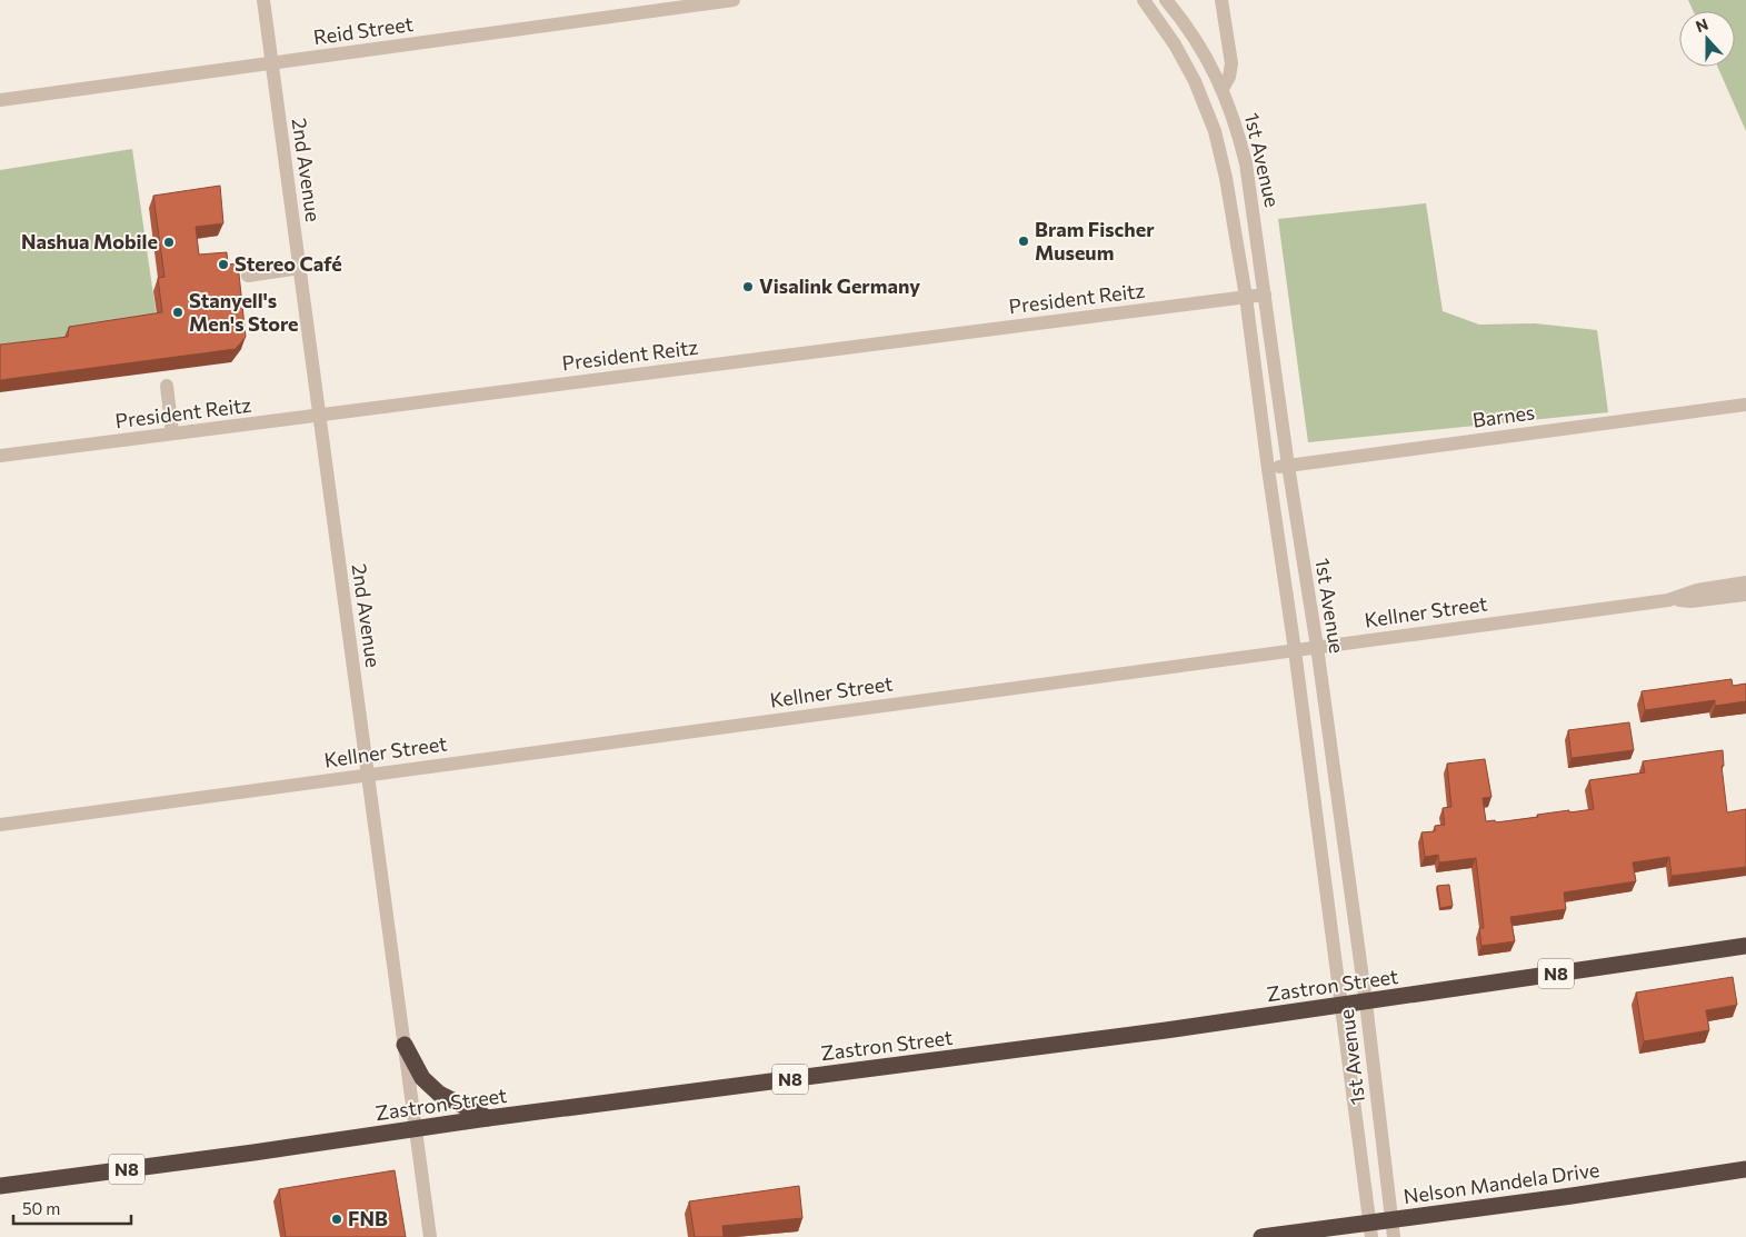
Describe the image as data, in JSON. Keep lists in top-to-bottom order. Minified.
{"streets":{"highway":["N8","Zastron Street","Nelson Mandela Drive"],"street":["Reid Street","1st Avenue","2nd Avenue","President Reitz","Barnes","Kellner Street"]},"crossings":[["Reid Street","2nd Avenue"],["1st Avenue","President Reitz"],["1st Avenue","Barnes"],["1st Avenue","Kellner Street"],["1st Avenue","Zastron Street"],["1st Avenue","Nelson Mandela Drive"],["2nd Avenue","President Reitz"],["2nd Avenue","Kellner Street"],["2nd Avenue","Zastron Street"]],"places":["Bram Fischer Museum","Nashua Mobile","Stereo Café","Visalink Germany","Stanyell's Men's Store","FNB"],"scale_bar":"50 m","north":"top"}
